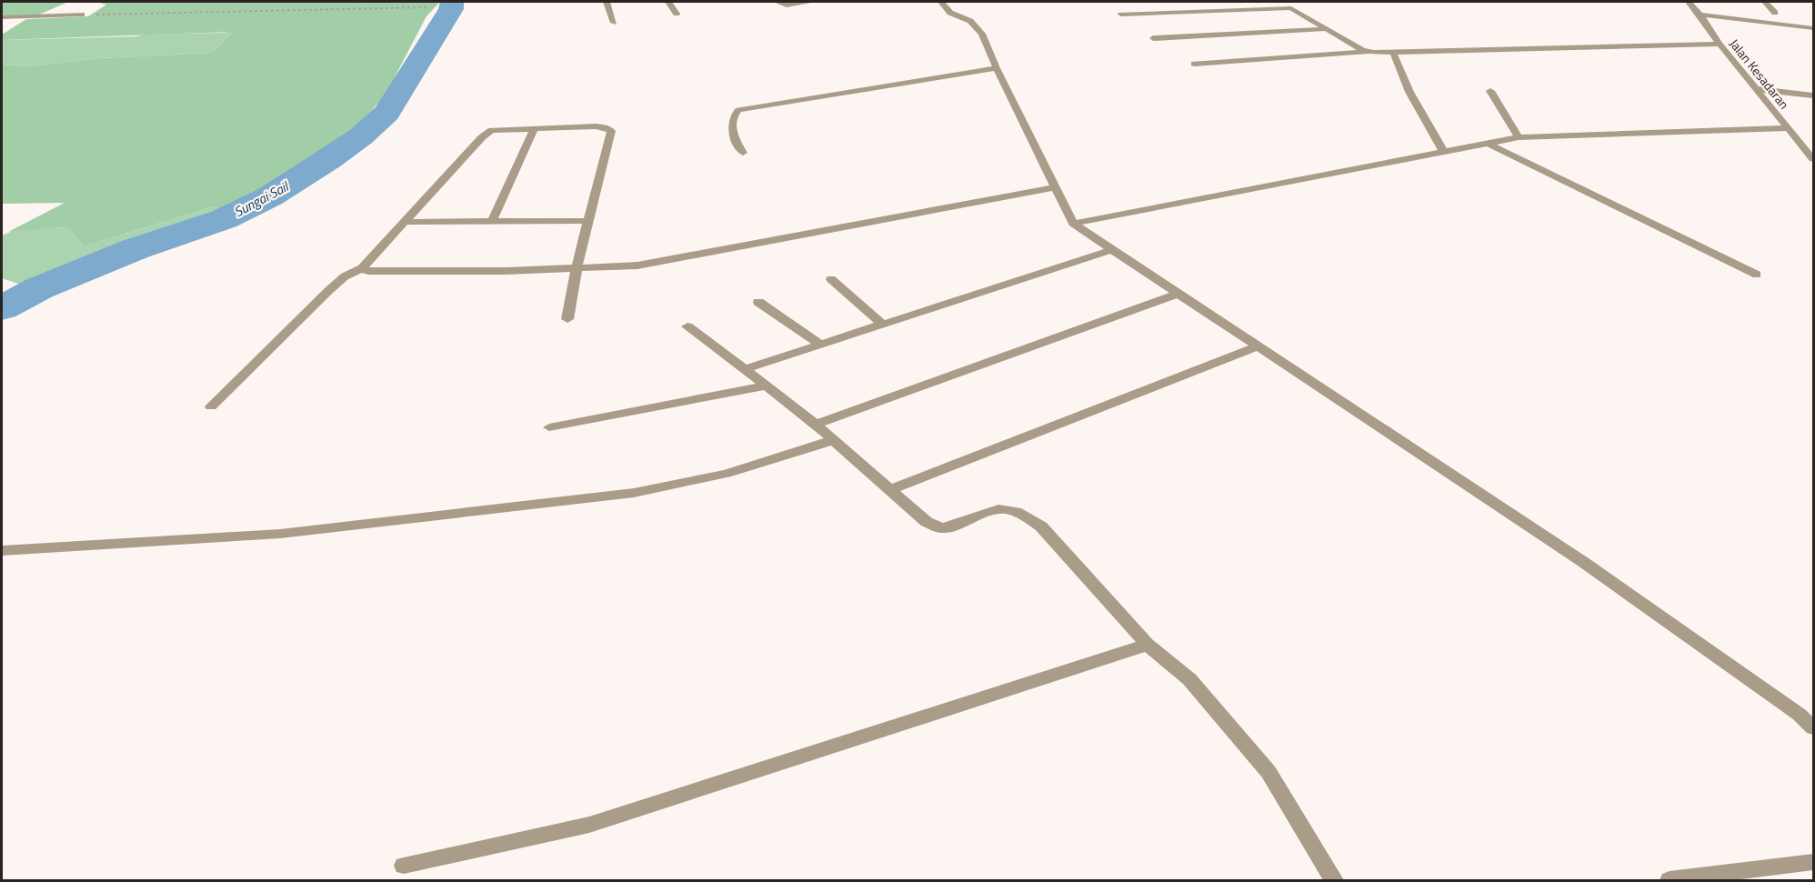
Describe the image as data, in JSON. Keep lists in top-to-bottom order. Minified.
{"streets":{"street":["Jalan Kesadaran"]},"water":["Sungai Sail"]}
